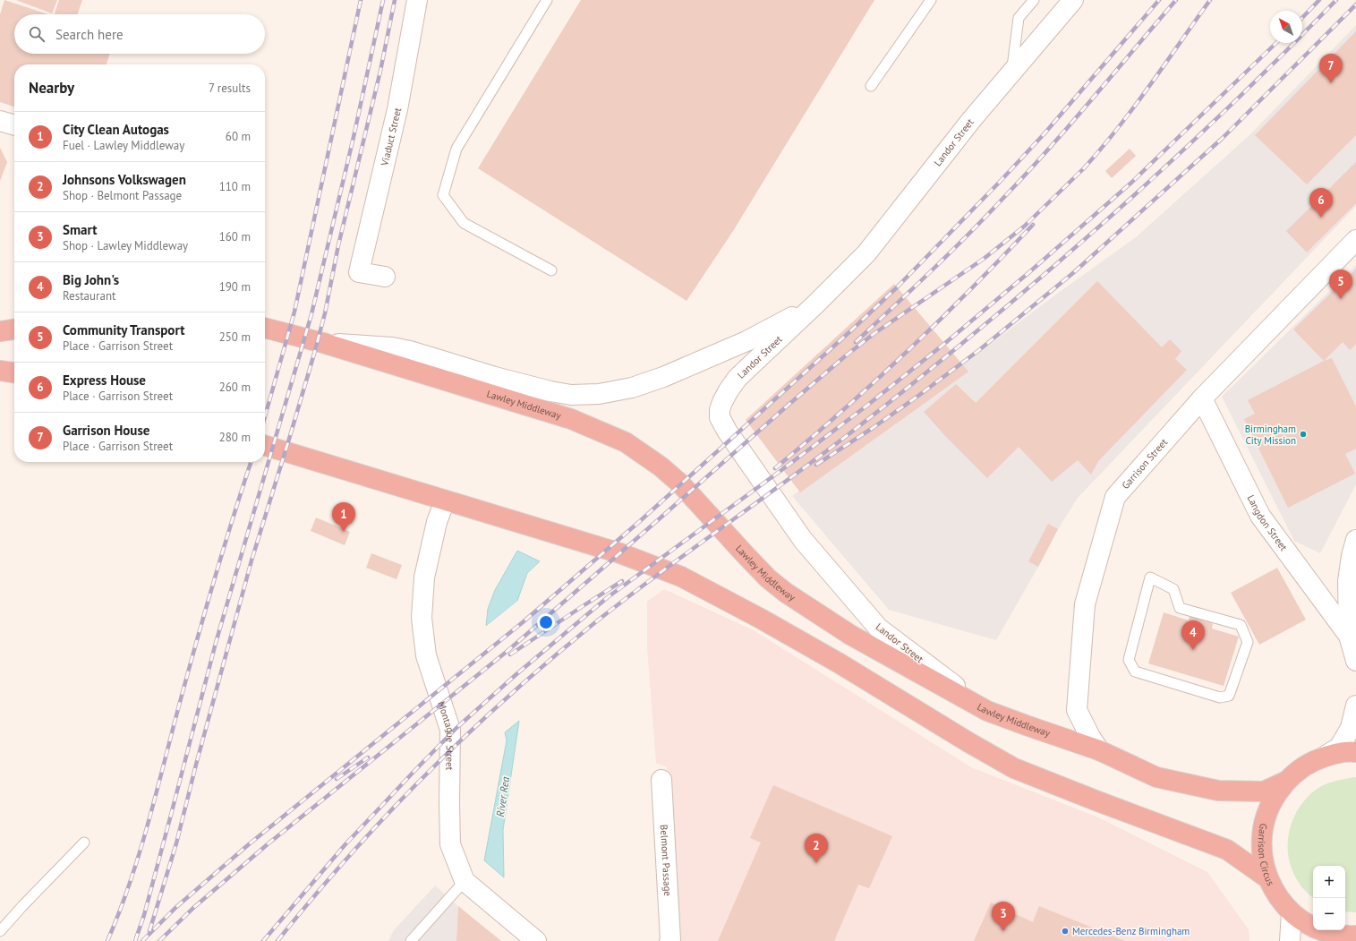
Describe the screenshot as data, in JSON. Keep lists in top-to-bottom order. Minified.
{"streets":{"highway":["Lawley Middleway","Garrison Circus"],"street":["Viaduct Street","Landor Street","Garrison Street","Langdon Street","Montague Street","Belmont Passage"]},"crossings":[["Landor Street","Lawley Middleway"],["Lawley Middleway","Garrison Street"],["Lawley Middleway","Garrison Circus"],["Garrison Street","Langdon Street"]],"water":["River Rea"],"places":["Birmingham City Mission","Mercedes-Benz Birmingham"],"north":"top left","page":{"search":"Search here","pins":["7","6","5","1","4","2","3"],"heading":["Nearby","7 results"],"list":[{"mark":"1","name":"City Clean Autogas","note":"Fuel · Lawley Middleway","value":"60 m"},{"mark":"2","name":"Johnsons Volkswagen","note":"Shop · Belmont Passage","value":"110 m"},{"mark":"3","name":"Smart","note":"Shop · Lawley Middleway","value":"160 m"},{"mark":"4","name":"Big John's","note":"Restaurant","value":"190 m"},{"mark":"5","name":"Community Transport","note":"Place · Garrison Street","value":"250 m"},{"mark":"6","name":"Express House","note":"Place · Garrison Street","value":"260 m"},{"mark":"7","name":"Garrison House","note":"Place · Garrison Street","value":"280 m"}],"map_buttons":["+","−"]}}
